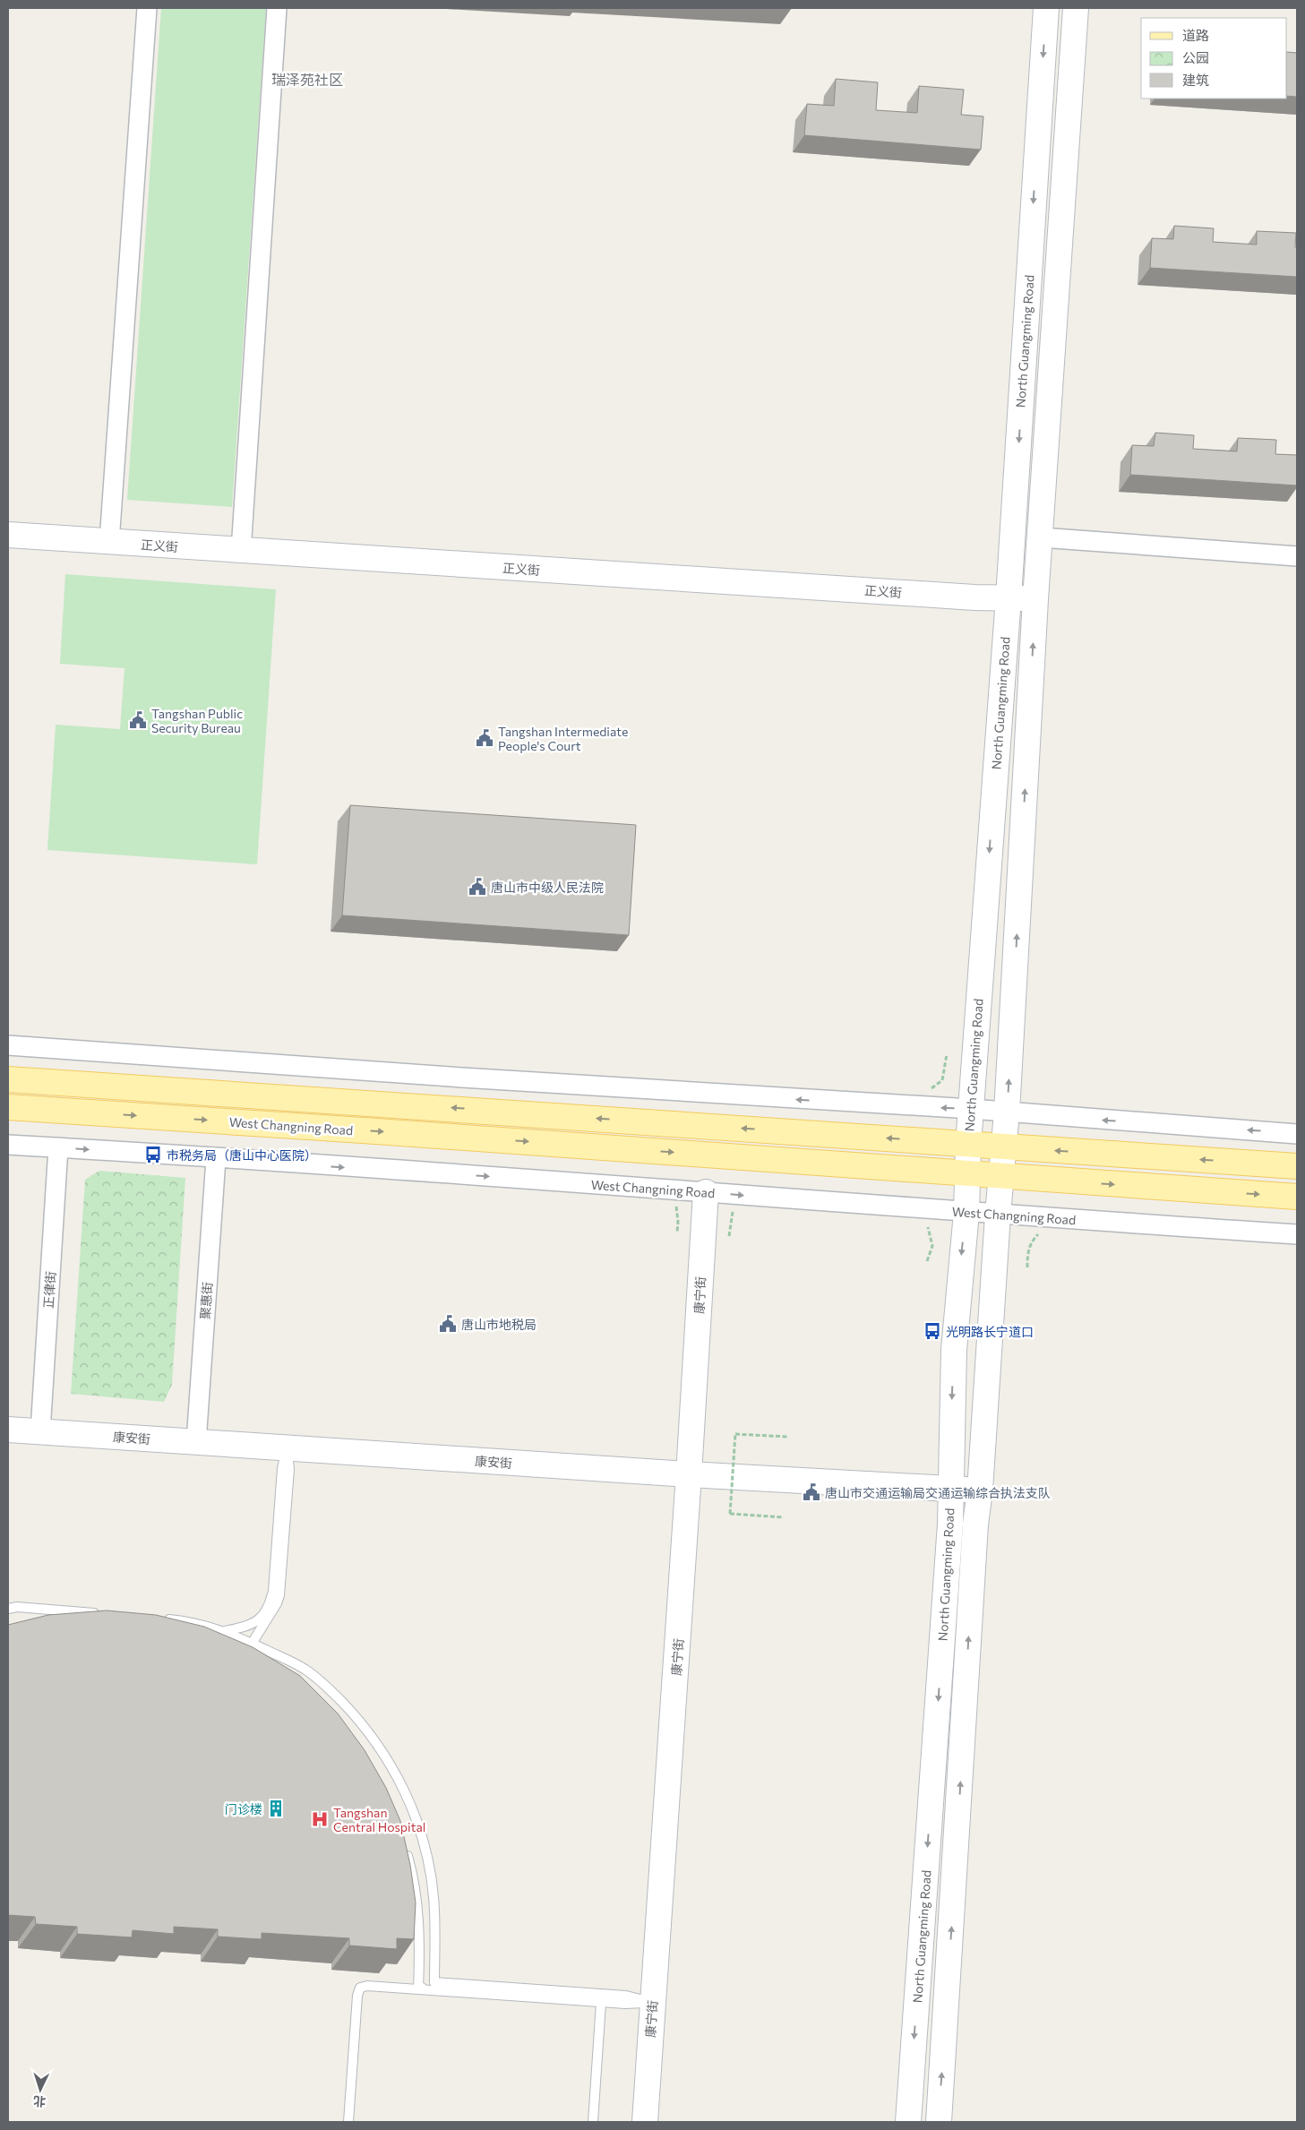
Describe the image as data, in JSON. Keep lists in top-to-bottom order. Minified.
{"streets":{"main road":["North Guangming Road","正义街","West Changning Road","康宁街","康安街"],"street":["正律街","聚惠街"]},"crossings":[["North Guangming Road","正义街"],["North Guangming Road","West Changning Road"],["North Guangming Road","康安街"],["West Changning Road","正律街"],["West Changning Road","康宁街"],["West Changning Road","聚惠街"],["正律街","康安街"],["康宁街","康安街"],["聚惠街","康安街"]],"districts":["瑞泽苑社区"],"places":{"public building":["Tangshan Public Security Bureau","Tangshan Intermediate People's Court","唐山市中级人民法院","唐山市地税局","唐山市交通运输局交通运输综合执法支队"],"bus stop":["市税务局（唐山中心医院）","光明路长宁道口"],"building":["门诊楼"],"hospital":["Tangshan Central Hospital"]},"legend":["道路","公园","建筑"],"north":"bottom"}
